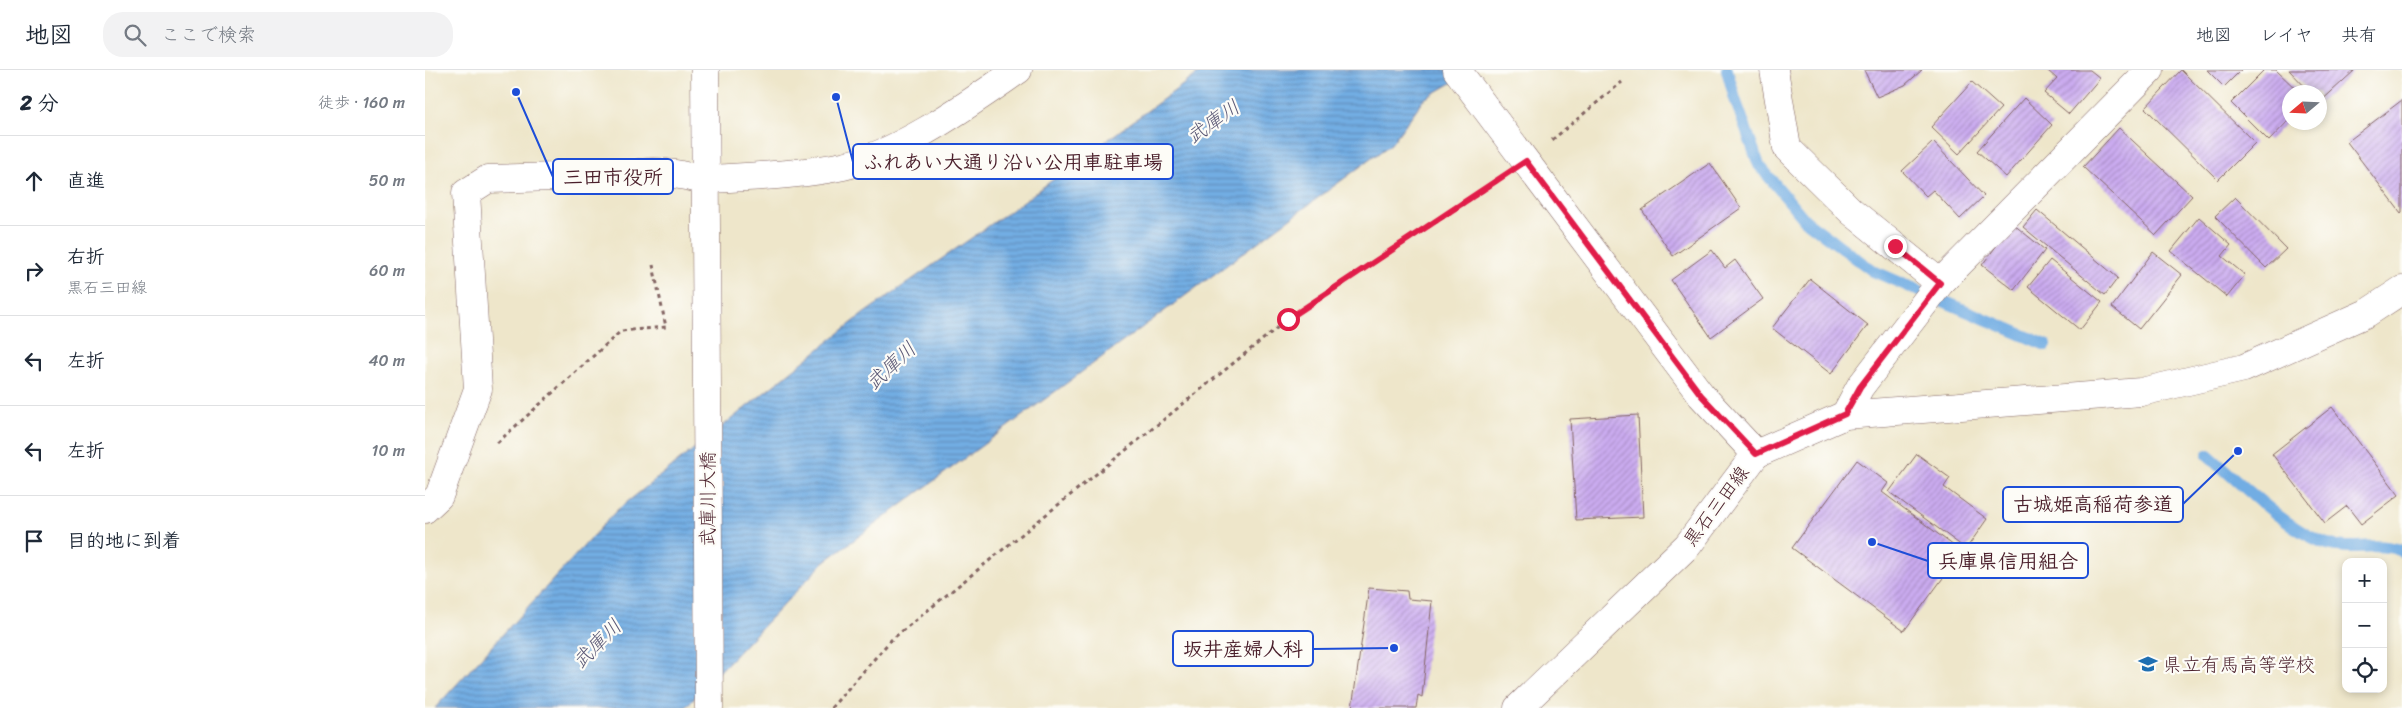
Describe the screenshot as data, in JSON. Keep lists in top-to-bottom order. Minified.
{"streets":{"street":["武庫川大橋","黒石三田線"]},"water":["武庫川"],"places":{"other":["三田市役所","ふれあい大通り沿い公用車駐車場","古城姫高稲荷参道","兵庫県信用組合","坂井産婦人科"],"school or university":["県立有馬高等学校"]},"north":"left","page":{"header":"地図","search":"ここで検索","nav":["地図","レイヤ","共有"],"heading":["2 分","徒歩 · 160 m"],"list":[["直進","50 m"],["右折","黒石三田線","60 m"],["左折","40 m"],["左折","10 m"],"目的地に到着"],"map_buttons":["+","−"]}}
